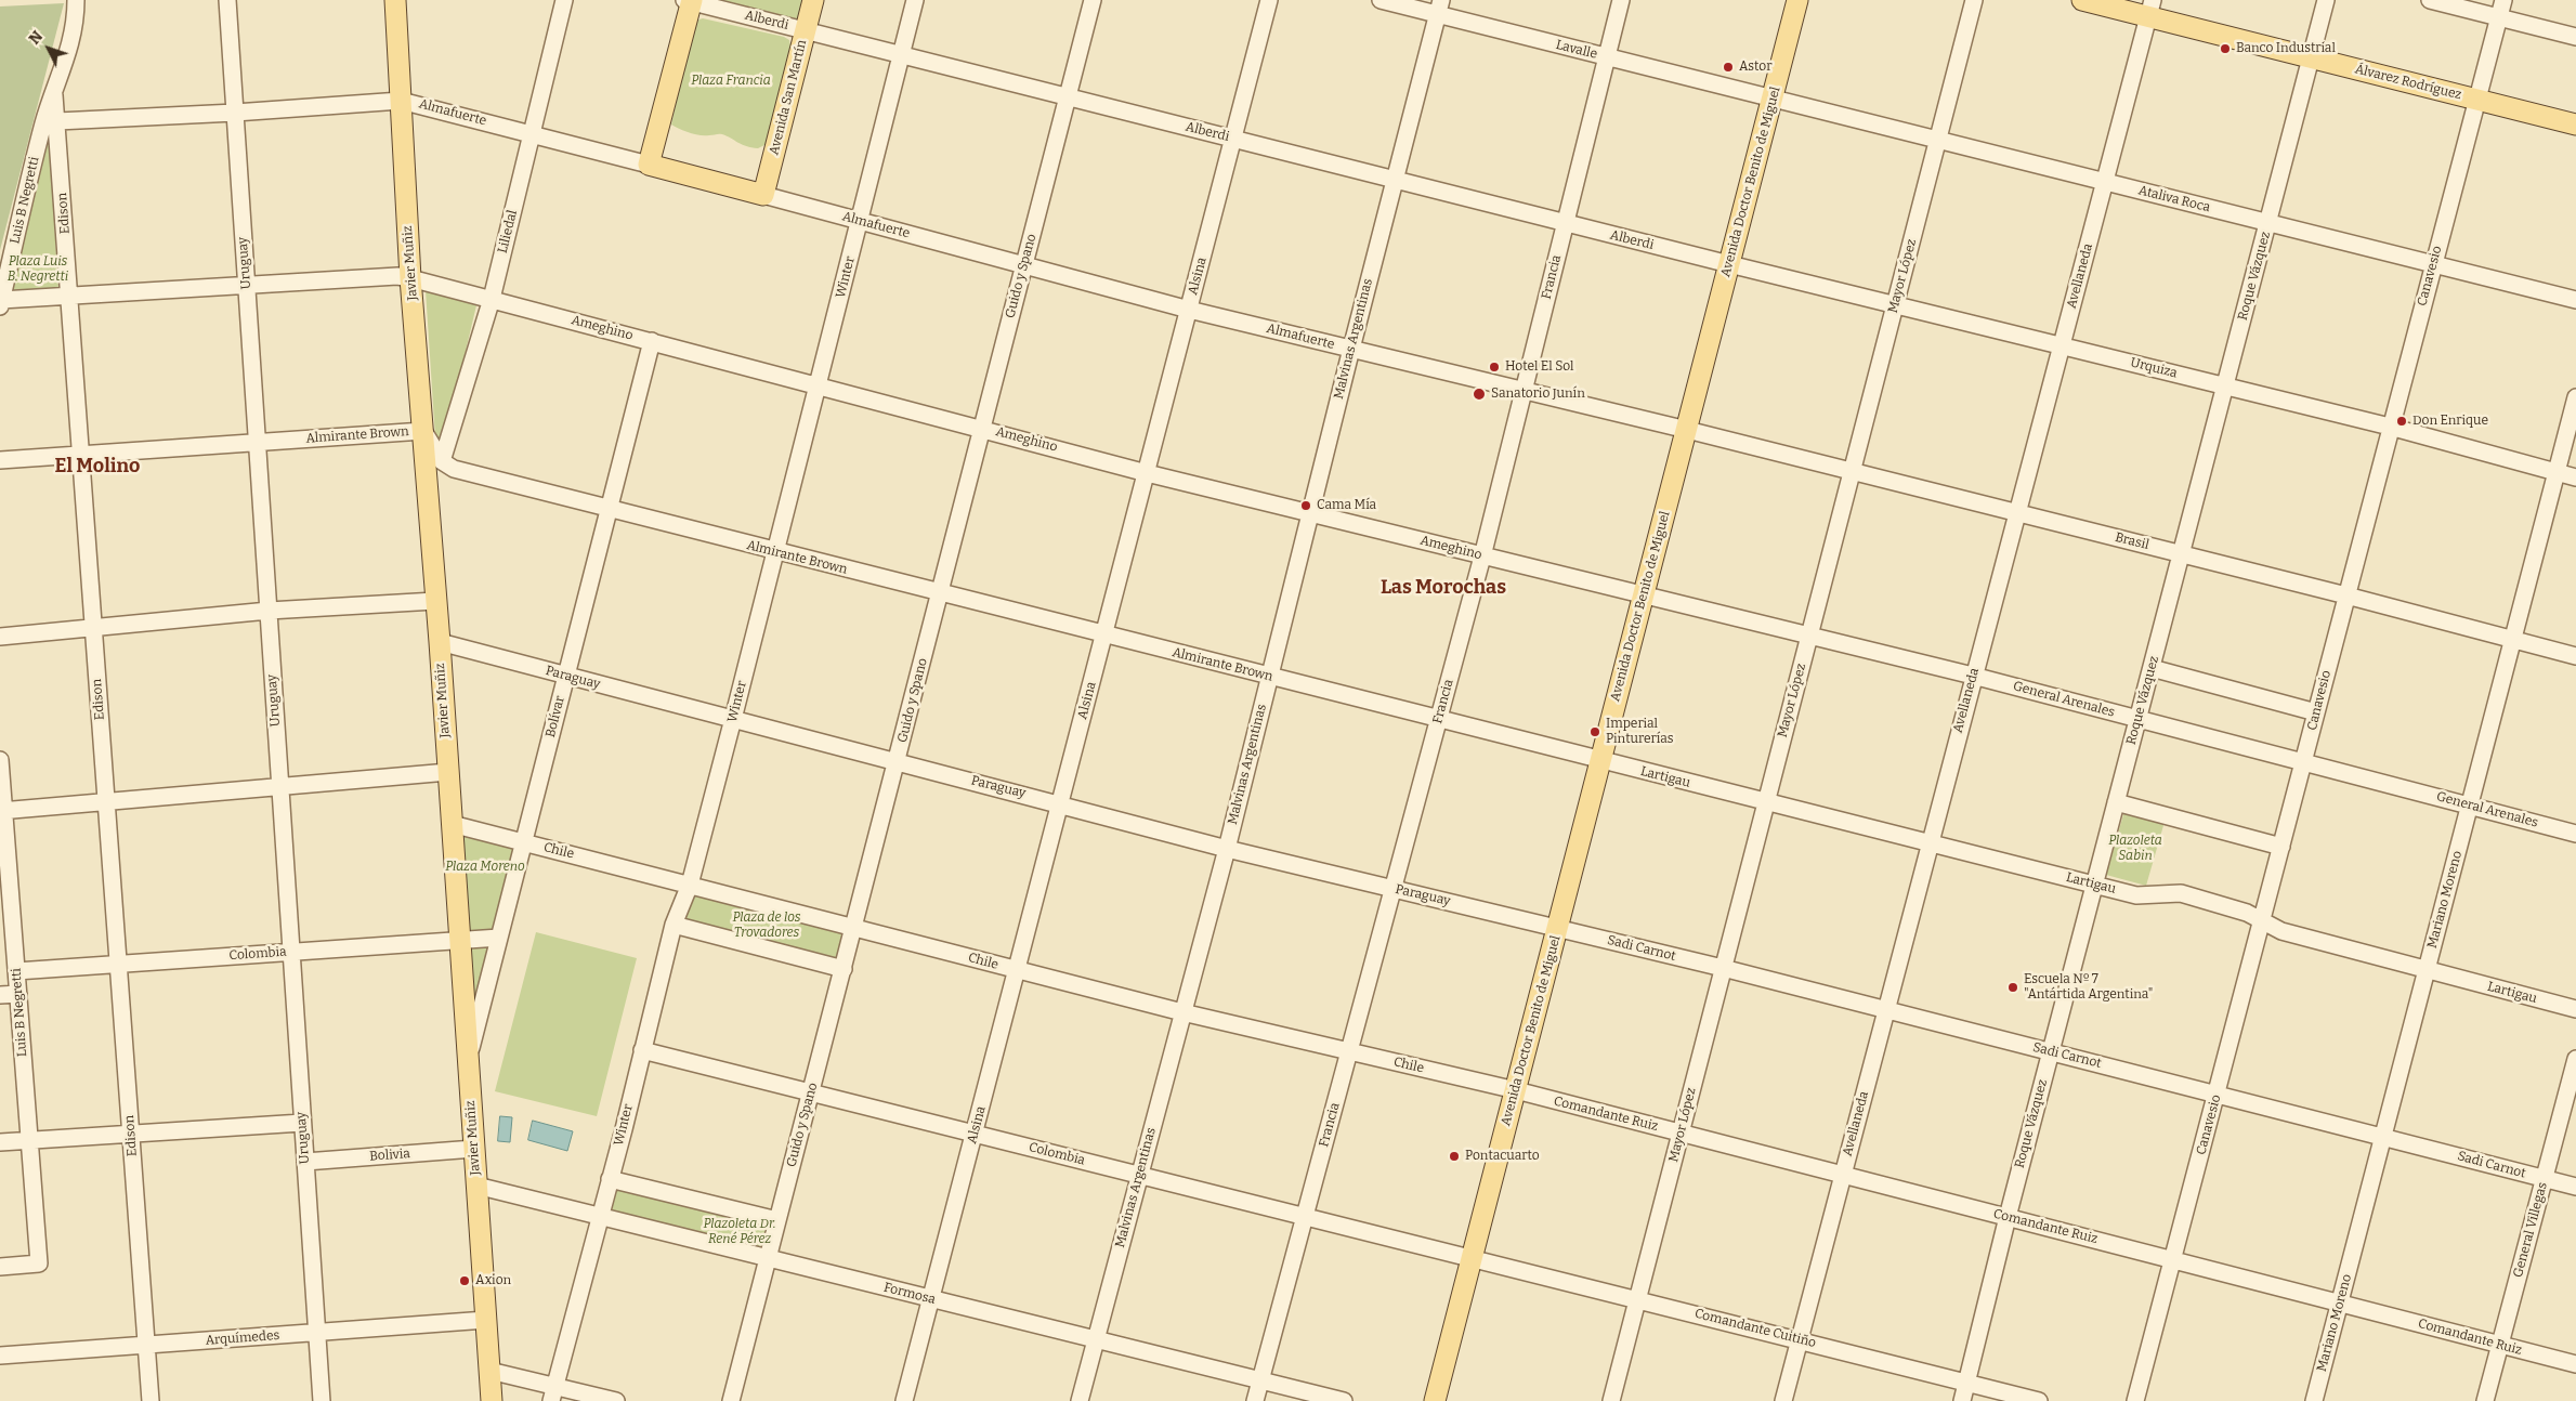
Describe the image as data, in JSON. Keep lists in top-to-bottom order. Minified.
{"streets":{"main road":["Álvarez Rodríguez","Avenida San Martín","Almafuerte","Avenida Doctor Benito de Miguel","Javier Muñiz"],"street":["Alberdi","Lavalle","Ataliva Roca","Luis B Negretti","Edison","Liliedal","Uruguay","Guido y Spano","Alsina","Mayor López","Avellaneda","Roque Vázquez","Canavesio","Winter","Francia","Ameghino","Malvinas Argentinas","Urquiza","Almirante Brown","Brasil","Paraguay","General Arenales","Bolívar","Lartigau","Chile","Mariano Moreno","Sadi Carnot","Colombia","Comandante Ruiz","Bolivia","General Villegas","Formosa","Comandante Cuitiño","Arquímedes"]},"crossings":[["Alberdi","Avenida San Martín"],["Alberdi","Avenida Doctor Benito de Miguel"],["Alberdi","Guido y Spano"],["Alberdi","Alsina"],["Alberdi","Winter"],["Alberdi","Francia"],["Alberdi","Malvinas Argentinas"],["Alberdi","Urquiza"],["Lavalle","Avenida Doctor Benito de Miguel"],["Lavalle","Ataliva Roca"],["Lavalle","Francia"],["Lavalle","Malvinas Argentinas"],["Álvarez Rodríguez","Avellaneda"],["Álvarez Rodríguez","Roque Vázquez"],["Álvarez Rodríguez","Canavesio"],["Avenida San Martín","Almafuerte"],["Almafuerte","Avenida Doctor Benito de Miguel"],["Almafuerte","Edison"],["Almafuerte","Liliedal"],["Almafuerte","Uruguay"],["Almafuerte","Javier Muñiz"],["Almafuerte","Guido y Spano"],["Almafuerte","Alsina"],["Almafuerte","Winter"],["Almafuerte","Francia"],["Almafuerte","Malvinas Argentinas"],["Almafuerte","Brasil"],["Avenida Doctor Benito de Miguel","Ataliva Roca"],["Avenida Doctor Benito de Miguel","Ameghino"],["Avenida Doctor Benito de Miguel","Urquiza"],["Avenida Doctor Benito de Miguel","Almirante Brown"],["Avenida Doctor Benito de Miguel","Brasil"],["Avenida Doctor Benito de Miguel","Paraguay"],["Avenida Doctor Benito de Miguel","General Arenales"],["Avenida Doctor Benito de Miguel","Lartigau"],["Avenida Doctor Benito de Miguel","Chile"],["Avenida Doctor Benito de Miguel","Sadi Carnot"],["Avenida Doctor Benito de Miguel","Colombia"],["Avenida Doctor Benito de Miguel","Comandante Ruiz"],["Avenida Doctor Benito de Miguel","Comandante Cuitiño"],["Ataliva Roca","Mayor López"],["Ataliva Roca","Avellaneda"],["Ataliva Roca","Roque Vázquez"],["Ataliva Roca","Canavesio"],["Luis B Negretti","Edison"],["Luis B Negretti","Ameghino"],["Luis B Negretti","Colombia"],["Edison","Ameghino"],["Edison","Almirante Brown"],["Edison","Colombia"],["Edison","Arquímedes"],["Liliedal","Ameghino"],["Liliedal","Almirante Brown"],["Uruguay","Ameghino"],["Uruguay","Almirante Brown"],["Uruguay","Colombia"],["Uruguay","Bolivia"],["Uruguay","Arquímedes"],["Javier Muñiz","Ameghino"],["Javier Muñiz","Almirante Brown"],["Javier Muñiz","Paraguay"],["Javier Muñiz","Bolívar"],["Javier Muñiz","Chile"],["Javier Muñiz","Colombia"],["Javier Muñiz","Bolivia"],["Javier Muñiz","Formosa"],["Javier Muñiz","Arquímedes"],["Guido y Spano","Ameghino"],["Guido y Spano","Almirante Brown"],["Guido y Spano","Paraguay"],["Guido y Spano","Chile"],["Guido y Spano","Colombia"],["Guido y Spano","Formosa"],["Alsina","Ameghino"],["Alsina","Almirante Brown"],["Alsina","Paraguay"],["Alsina","Chile"],["Alsina","Colombia"],["Alsina","Formosa"],["Mayor López","Urquiza"],["Mayor López","Brasil"],["Mayor López","General Arenales"],["Mayor López","Lartigau"],["Mayor López","Sadi Carnot"],["Mayor López","Comandante Ruiz"],["Mayor López","Comandante Cuitiño"],["Avellaneda","Urquiza"],["Avellaneda","Brasil"],["Avellaneda","General Arenales"],["Avellaneda","Lartigau"],["Avellaneda","Sadi Carnot"],["Avellaneda","Comandante Ruiz"],["Avellaneda","Comandante Cuitiño"],["Roque Vázquez","Urquiza"],["Roque Vázquez","Brasil"],["Roque Vázquez","General Arenales"],["Roque Vázquez","Lartigau"],["Roque Vázquez","Sadi Carnot"],["Roque Vázquez","Comandante Ruiz"],["Roque Vázquez","Comandante Cuitiño"],["Canavesio","Urquiza"],["Canavesio","Brasil"],["Canavesio","General Arenales"],["Canavesio","Lartigau"],["Canavesio","Sadi Carnot"],["Canavesio","Comandante Ruiz"],["Winter","Ameghino"],["Winter","Almirante Brown"],["Winter","Paraguay"],["Winter","Chile"],["Winter","Colombia"],["Winter","Formosa"],["Francia","Ameghino"],["Francia","Almirante Brown"],["Francia","Paraguay"],["Francia","Chile"],["Francia","Colombia"],["Francia","Formosa"],["Ameghino","Malvinas Argentinas"],["Ameghino","General Arenales"],["Ameghino","Bolívar"],["Malvinas Argentinas","Almirante Brown"],["Malvinas Argentinas","Paraguay"],["Malvinas Argentinas","Chile"],["Malvinas Argentinas","Colombia"],["Malvinas Argentinas","Formosa"],["Urquiza","Mariano Moreno"],["Almirante Brown","Bolívar"],["Almirante Brown","Lartigau"],["Brasil","Mariano Moreno"],["Paraguay","Bolívar"],["Paraguay","Sadi Carnot"],["General Arenales","Mariano Moreno"],["Bolívar","Chile"],["Bolívar","Colombia"],["Lartigau","Mariano Moreno"],["Chile","Comandante Ruiz"],["Mariano Moreno","Sadi Carnot"],["Mariano Moreno","Comandante Ruiz"],["Sadi Carnot","General Villegas"],["Colombia","Comandante Cuitiño"],["Comandante Ruiz","General Villegas"]],"districts":["El Molino","Las Morochas"],"parks":["Plaza Francia","Plaza Luis B. Negretti","Plazoleta Sabin","Plaza Moreno","Plaza de los Trovadores","Plazoleta Dr. René Pérez"],"places":["Banco Industrial","Astor","Hotel El Sol","Sanatorio Junín","Don Enrique","Cama Mía","Imperial Pinturerías","Escuela Nº 7 \"Antártida Argentina\"","Pontacuarto","Axion"],"north":"top left"}
